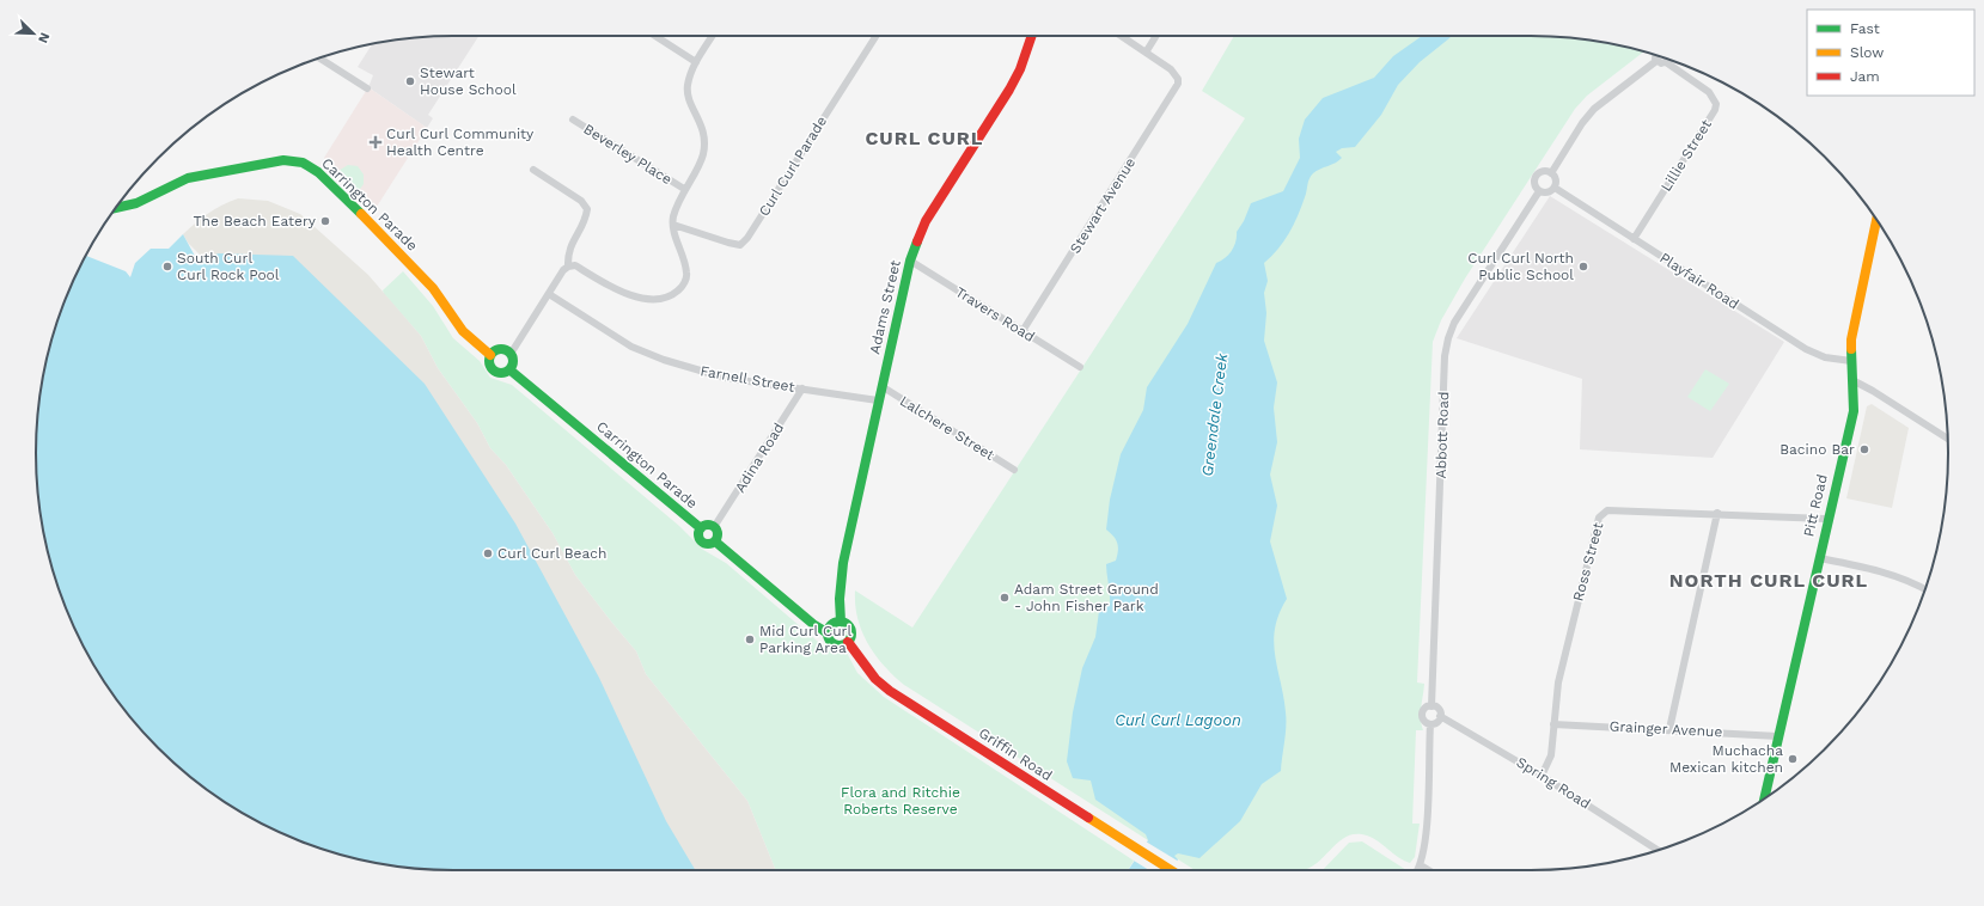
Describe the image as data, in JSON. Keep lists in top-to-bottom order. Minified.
{"streets":{"main road":["Carrington Parade","Adams Street","Pitt Road","Griffin Road"],"street":["Beverley Place","Lillie Street","Curl Curl Parade","Stewart Avenue","Playfair Road","Travers Road","Farnell Street","Lalchere Street","Abbott Road","Adina Road","Ross Street","Grainger Avenue","Spring Road"]},"crossings":[["Lillie Street","Playfair Road"],["Carrington Parade","Adina Road"],["Stewart Avenue","Travers Road"],["Playfair Road","Abbott Road"],["Playfair Road","Pitt Road"],["Adams Street","Travers Road"],["Adams Street","Farnell Street"],["Adams Street","Lalchere Street"],["Adams Street","Griffin Road"],["Farnell Street","Adina Road"],["Abbott Road","Spring Road"],["Pitt Road","Ross Street"],["Pitt Road","Grainger Avenue"],["Ross Street","Grainger Avenue"],["Ross Street","Spring Road"]],"districts":["CURL CURL","NORTH CURL CURL"],"water":["Greendale Creek","Curl Curl Lagoon"],"parks":["Flora and Ritchie Roberts Reserve"],"places":{"other":["Stewart House School","The Beach Eatery","South Curl Curl Rock Pool","Curl Curl North Public School","Bacino Bar","Curl Curl Beach","Adam Street Ground - John Fisher Park","Mid Curl Curl Parking Area","Muchacha Mexican kitchen"],"health":["Curl Curl Community Health Centre"]},"legend":["Fast","Slow","Jam"],"north":"bottom right"}
